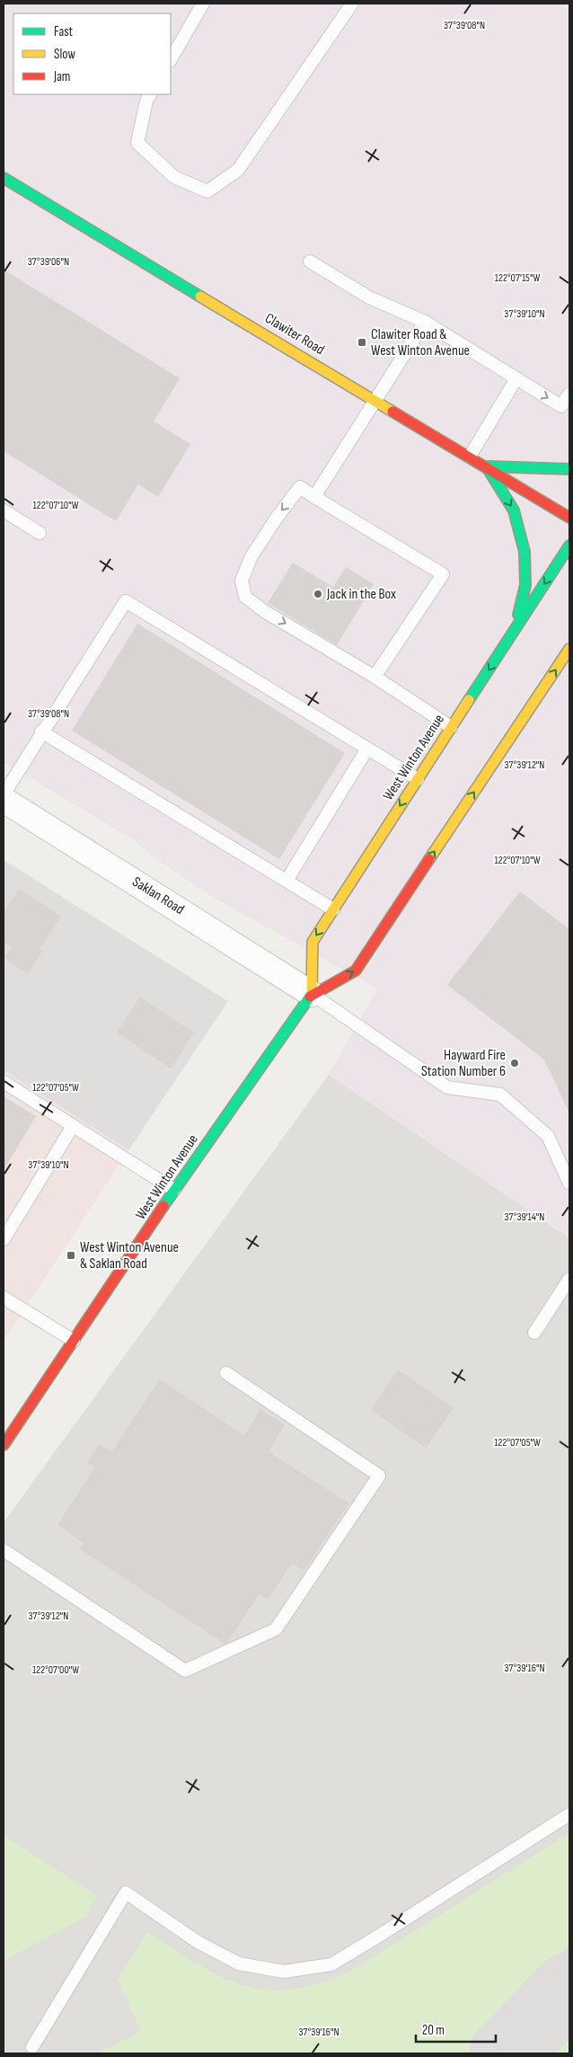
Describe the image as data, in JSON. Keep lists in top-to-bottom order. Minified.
{"streets":{"main road":["Clawiter Road","West Winton Avenue"],"street":["Saklan Road"]},"crossings":[["West Winton Avenue","Saklan Road"]],"places":{"transit":["Clawiter Road & West Winton Avenue","West Winton Avenue & Saklan Road"],"other":["Jack in the Box","Hayward Fire Station Number 6"]},"legend":["Fast","Slow","Jam"],"scale_bar":"20 m","coordinates":["37°39'08\"N","37°39'06\"N","122°07'15\"W","37°39'10\"N","122°07'10\"W","37°39'12\"N","122°07'05\"W","37°39'14\"N","37°39'16\"N","122°07'00\"W"]}
